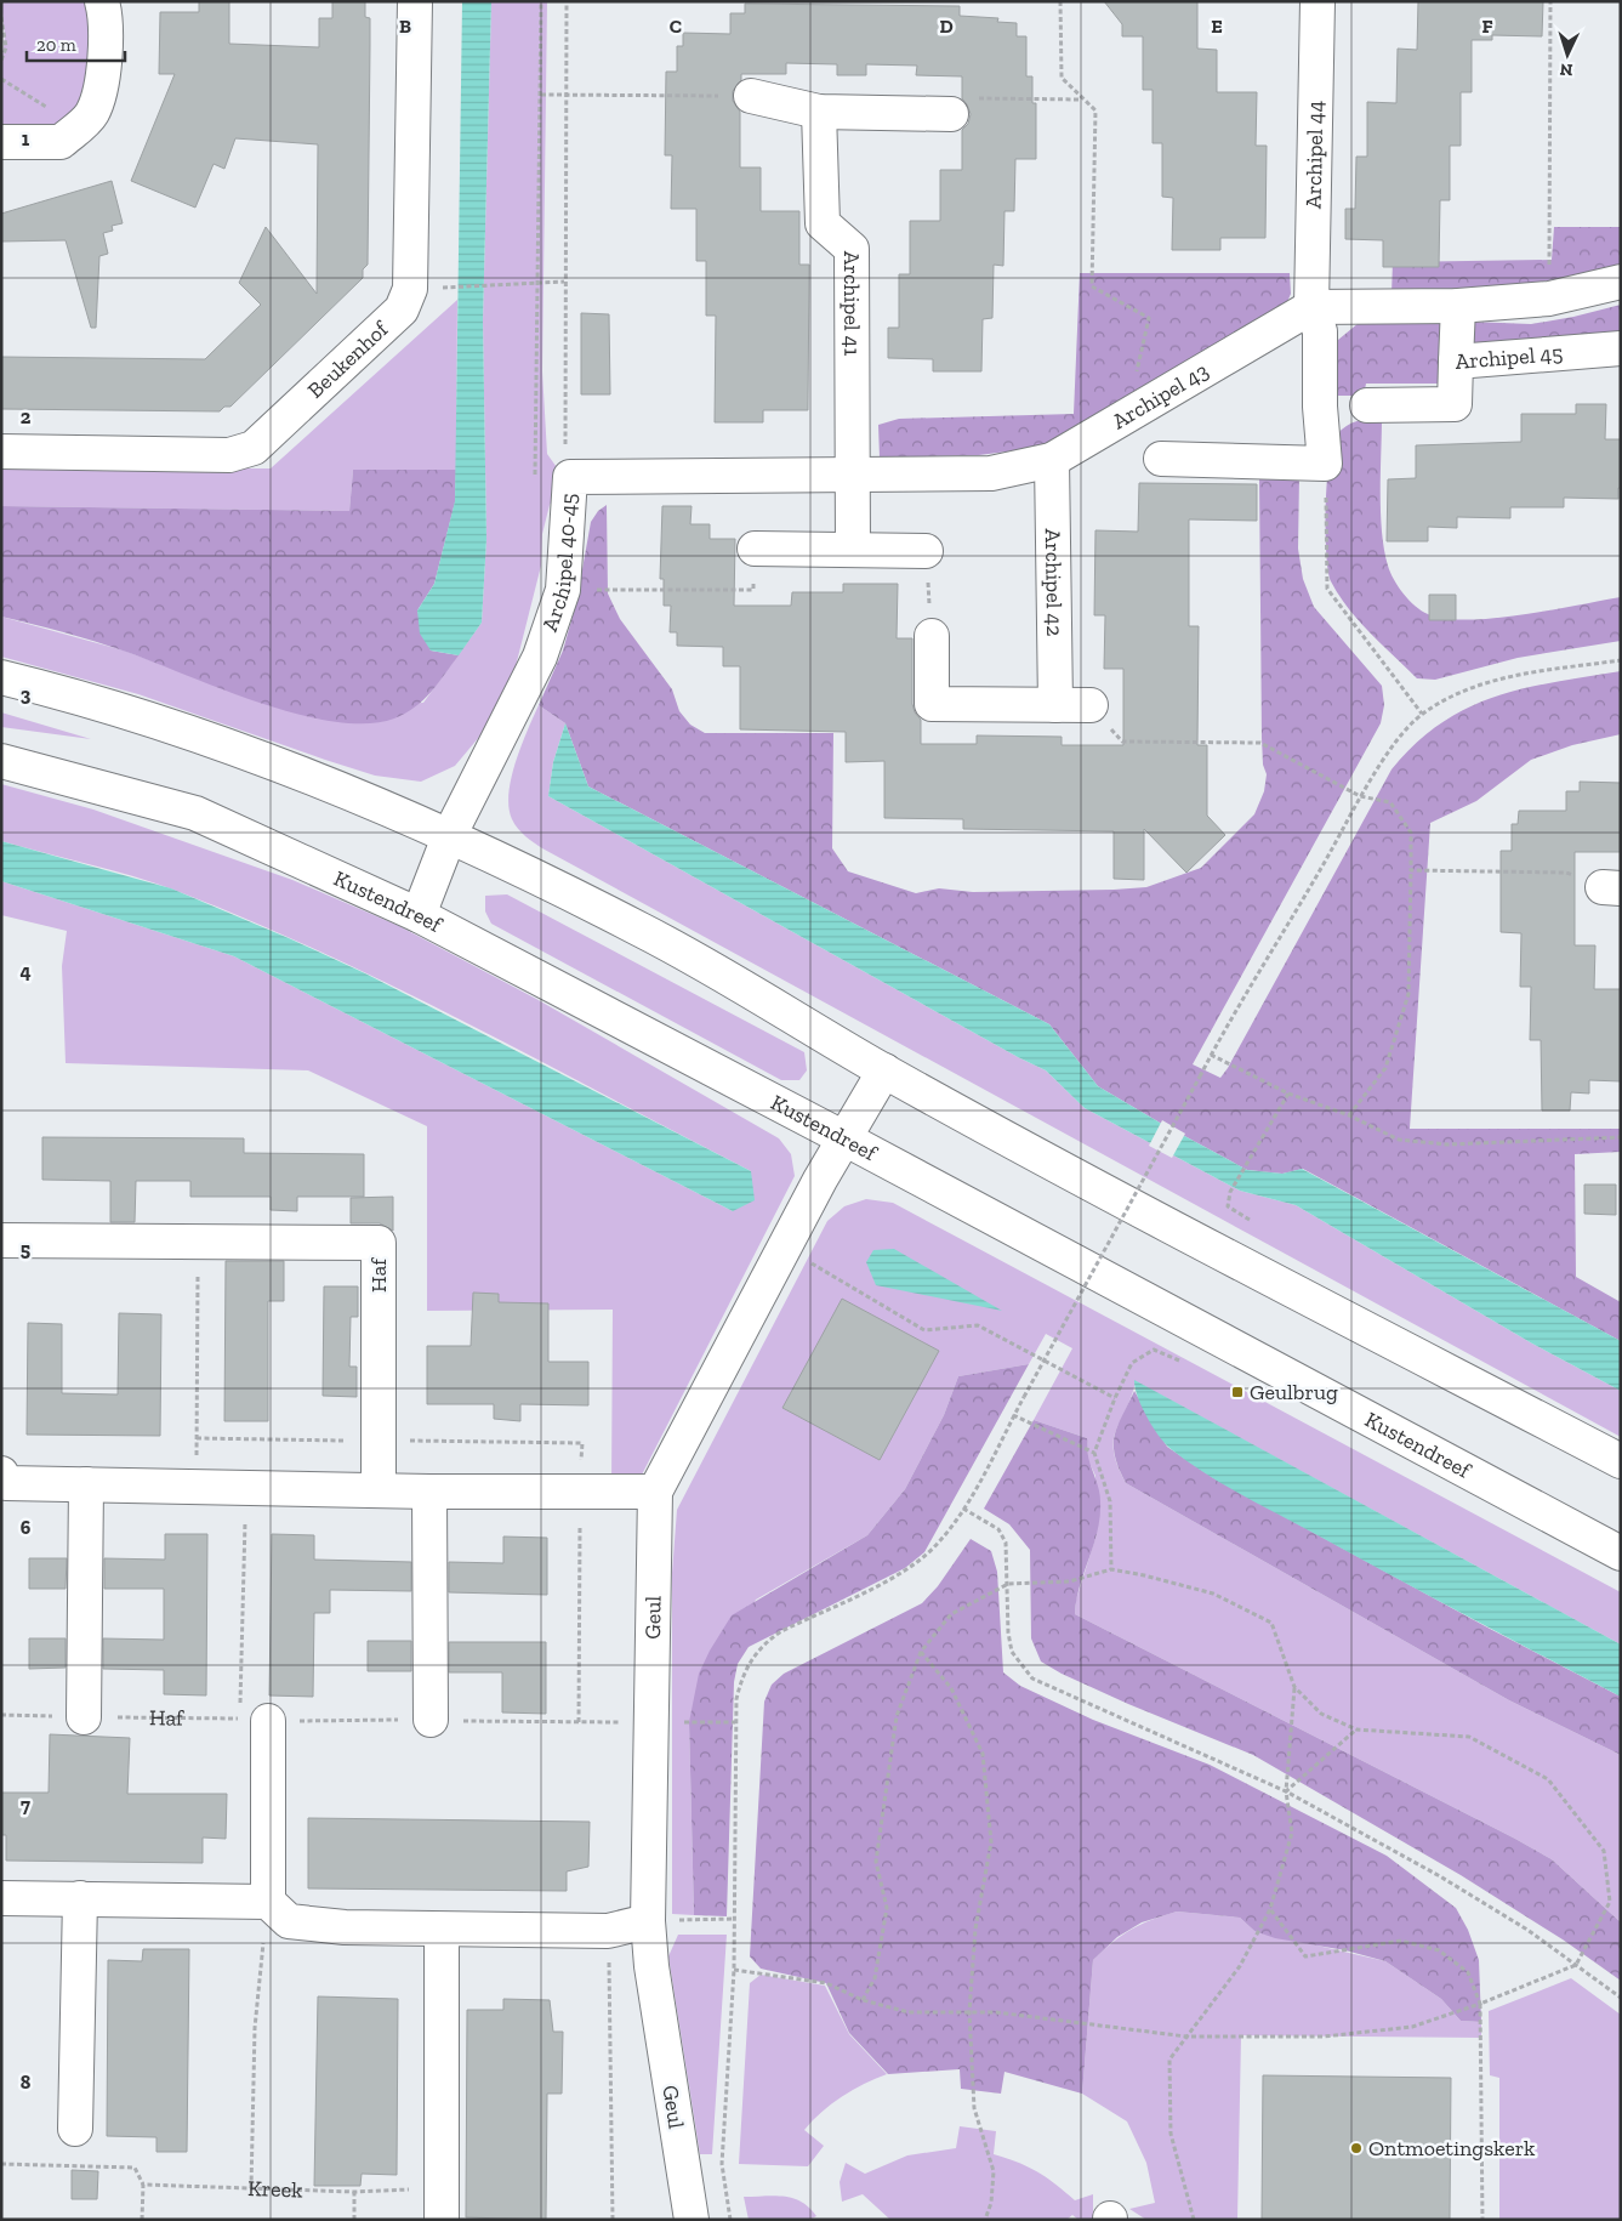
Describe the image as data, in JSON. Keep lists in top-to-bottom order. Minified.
{"streets":{"street":["Archipel 44","Archipel 41","Beukenhof","Archipel 45","Archipel 43","Archipel 40-45","Archipel 42","Kustendreef","Haf","Geul"],"path":["Kreek"]},"crossings":[["Archipel 44","Archipel 43"],["Archipel 41","Archipel 43"],["Archipel 41","Archipel 40-45"],["Archipel 43","Archipel 40-45"],["Archipel 43","Archipel 42"],["Archipel 40-45","Kustendreef"],["Kustendreef","Geul"],["Haf","Geul"]],"places":{"transit":["Geulbrug"],"other":["Ontmoetingskerk"]},"scale_bar":"20 m","north":"bottom","grid":{"columns":["B","C","D","E","F"],"rows":["1","2","3","4","5","6","7","8"]}}
